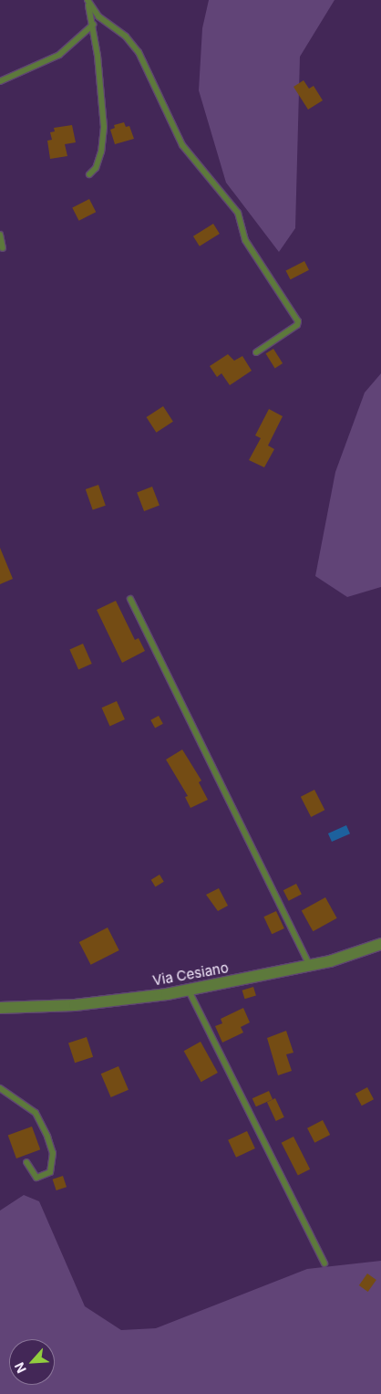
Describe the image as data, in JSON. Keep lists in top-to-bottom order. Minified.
{"streets":{"street":["Via Cesiano"]},"north":"bottom left"}
